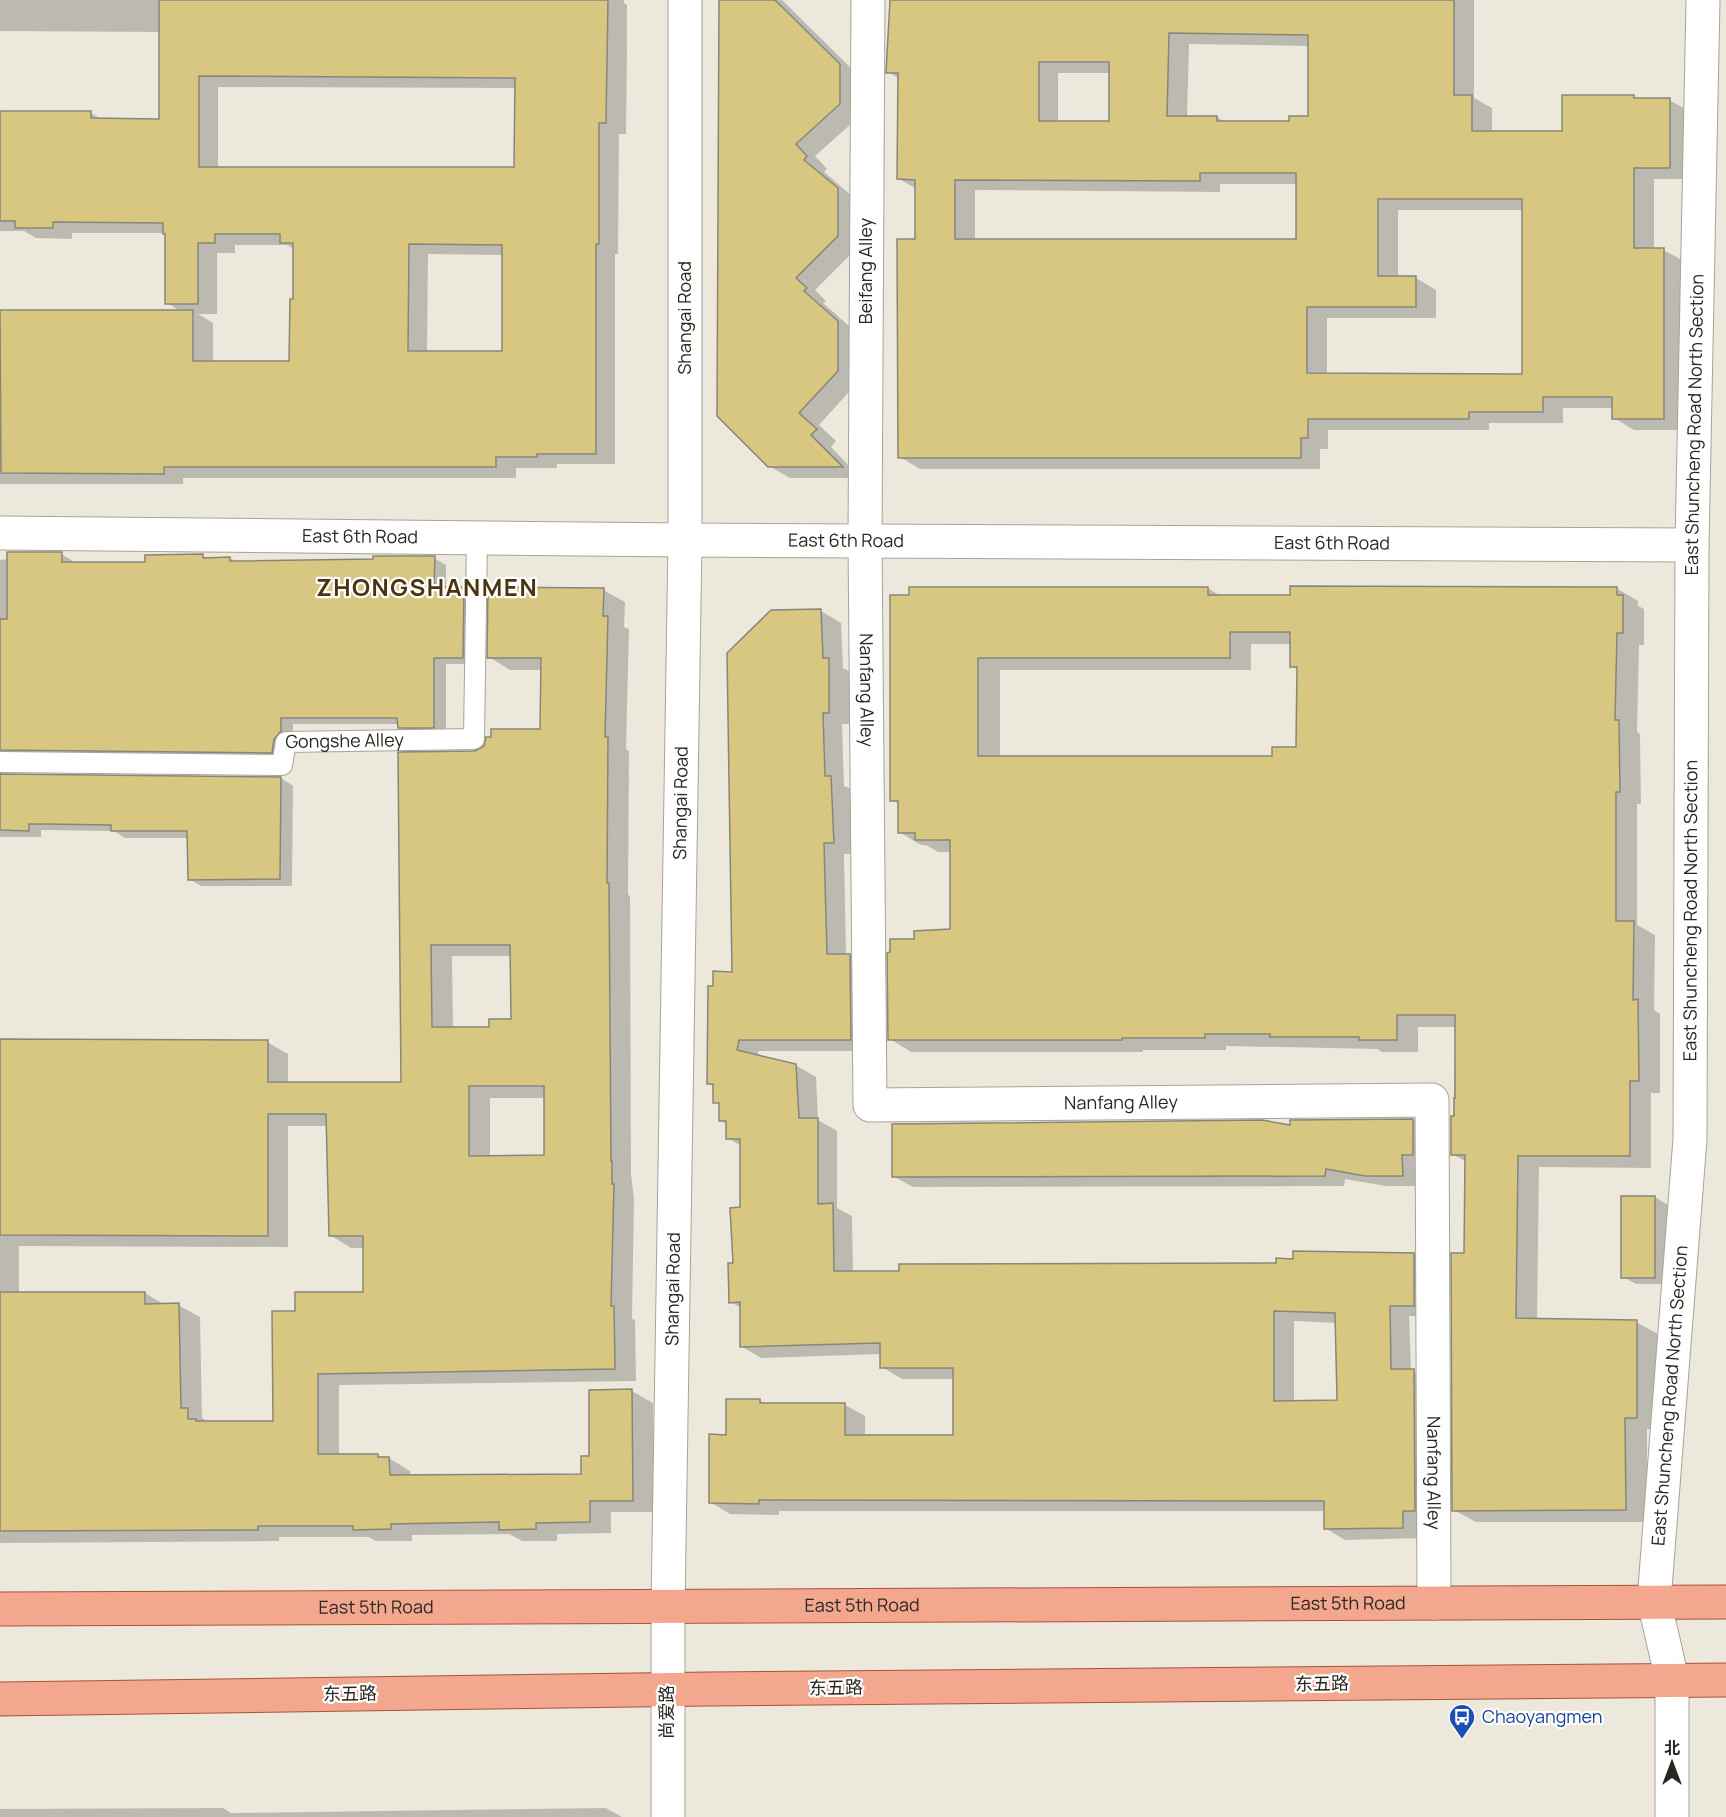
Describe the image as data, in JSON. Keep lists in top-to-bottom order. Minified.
{"streets":{"main road":["East 5th Road","东五路"],"street":["Beifang Alley","Shangai Road","East Shuncheng Road North Section","East 6th Road","Nanfang Alley","尚爱路"],"lane":["Gongshe Alley"]},"crossings":[["Beifang Alley","East 6th Road"],["Beifang Alley","Nanfang Alley"],["Shangai Road","East 6th Road"],["Shangai Road","East 5th Road"],["Shangai Road","尚爱路"],["East Shuncheng Road North Section","East 6th Road"],["East Shuncheng Road North Section","East 5th Road"],["East Shuncheng Road North Section","东五路"],["East 6th Road","Nanfang Alley"],["East 6th Road","Gongshe Alley"],["Nanfang Alley","East 5th Road"],["East 5th Road","尚爱路"],["东五路","尚爱路"]],"districts":["ZHONGSHANMEN"],"places":{"bus stop":["Chaoyangmen"]},"north":"top"}
